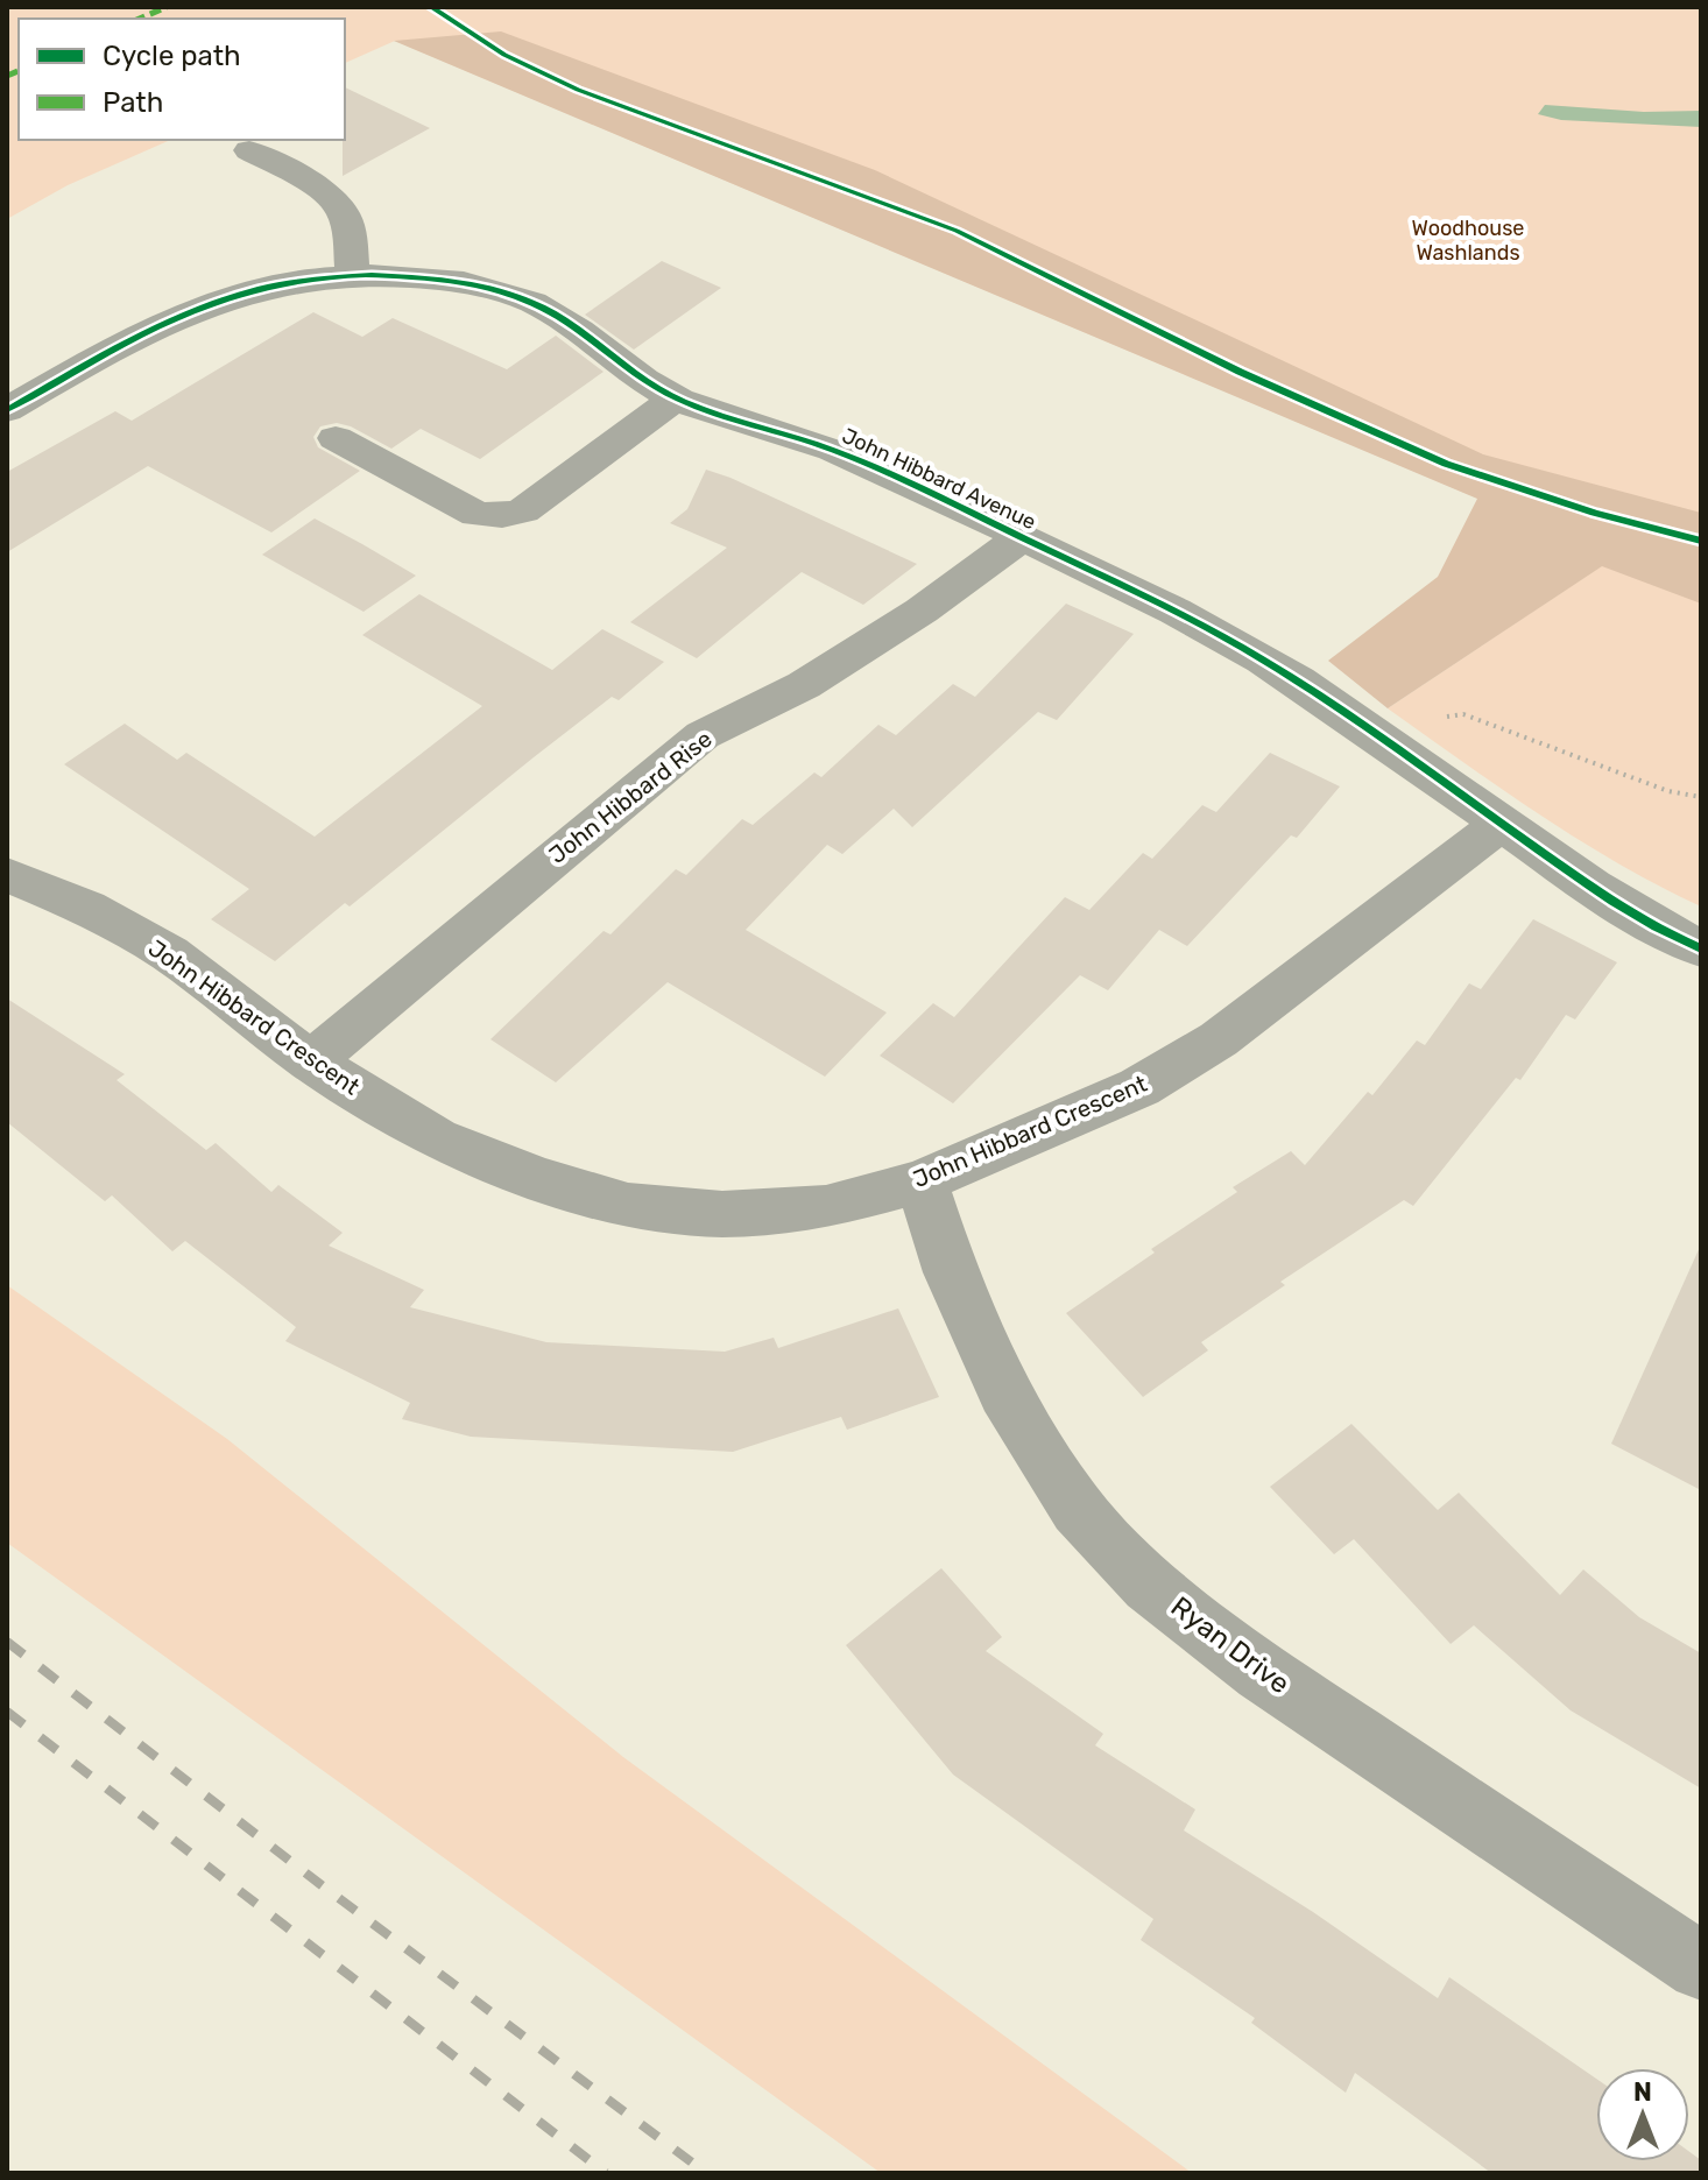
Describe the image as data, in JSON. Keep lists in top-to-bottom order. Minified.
{"streets":{"street":["John Hibbard Avenue","John Hibbard Rise","John Hibbard Crescent","Ryan Drive"]},"crossings":[["John Hibbard Avenue","John Hibbard Rise"],["John Hibbard Avenue","John Hibbard Crescent"],["John Hibbard Rise","John Hibbard Crescent"],["John Hibbard Crescent","Ryan Drive"]],"parks":["Woodhouse Washlands"],"legend":["Cycle path","Path"],"north":"top"}
